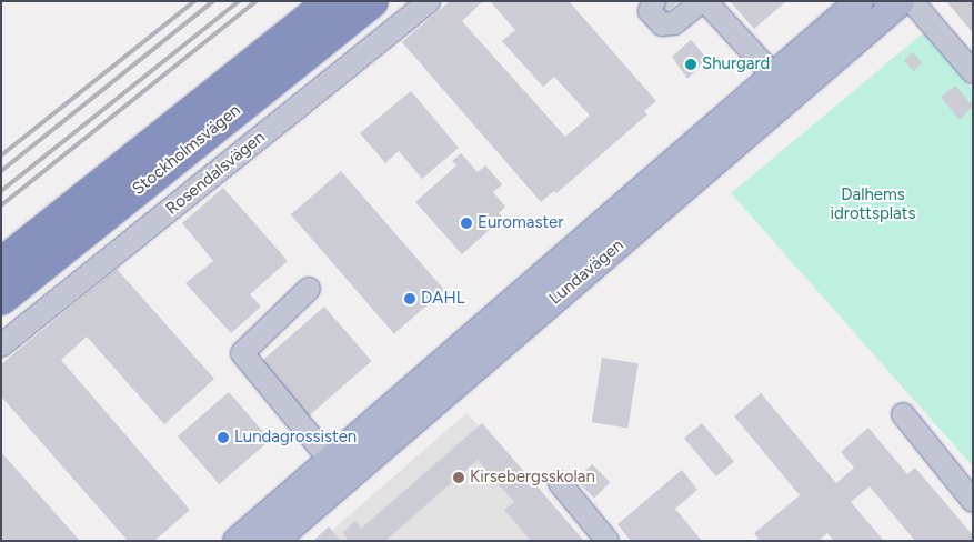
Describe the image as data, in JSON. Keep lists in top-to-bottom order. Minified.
{"streets":{"highway":["Stockholmsvägen"],"main road":["Lundavägen"],"street":["Rosendalsvägen"]},"parks":["Dalhems idrottsplats"],"places":["Shurgard","Euromaster","DAHL","Lundagrossisten","Kirsebergsskolan"]}
